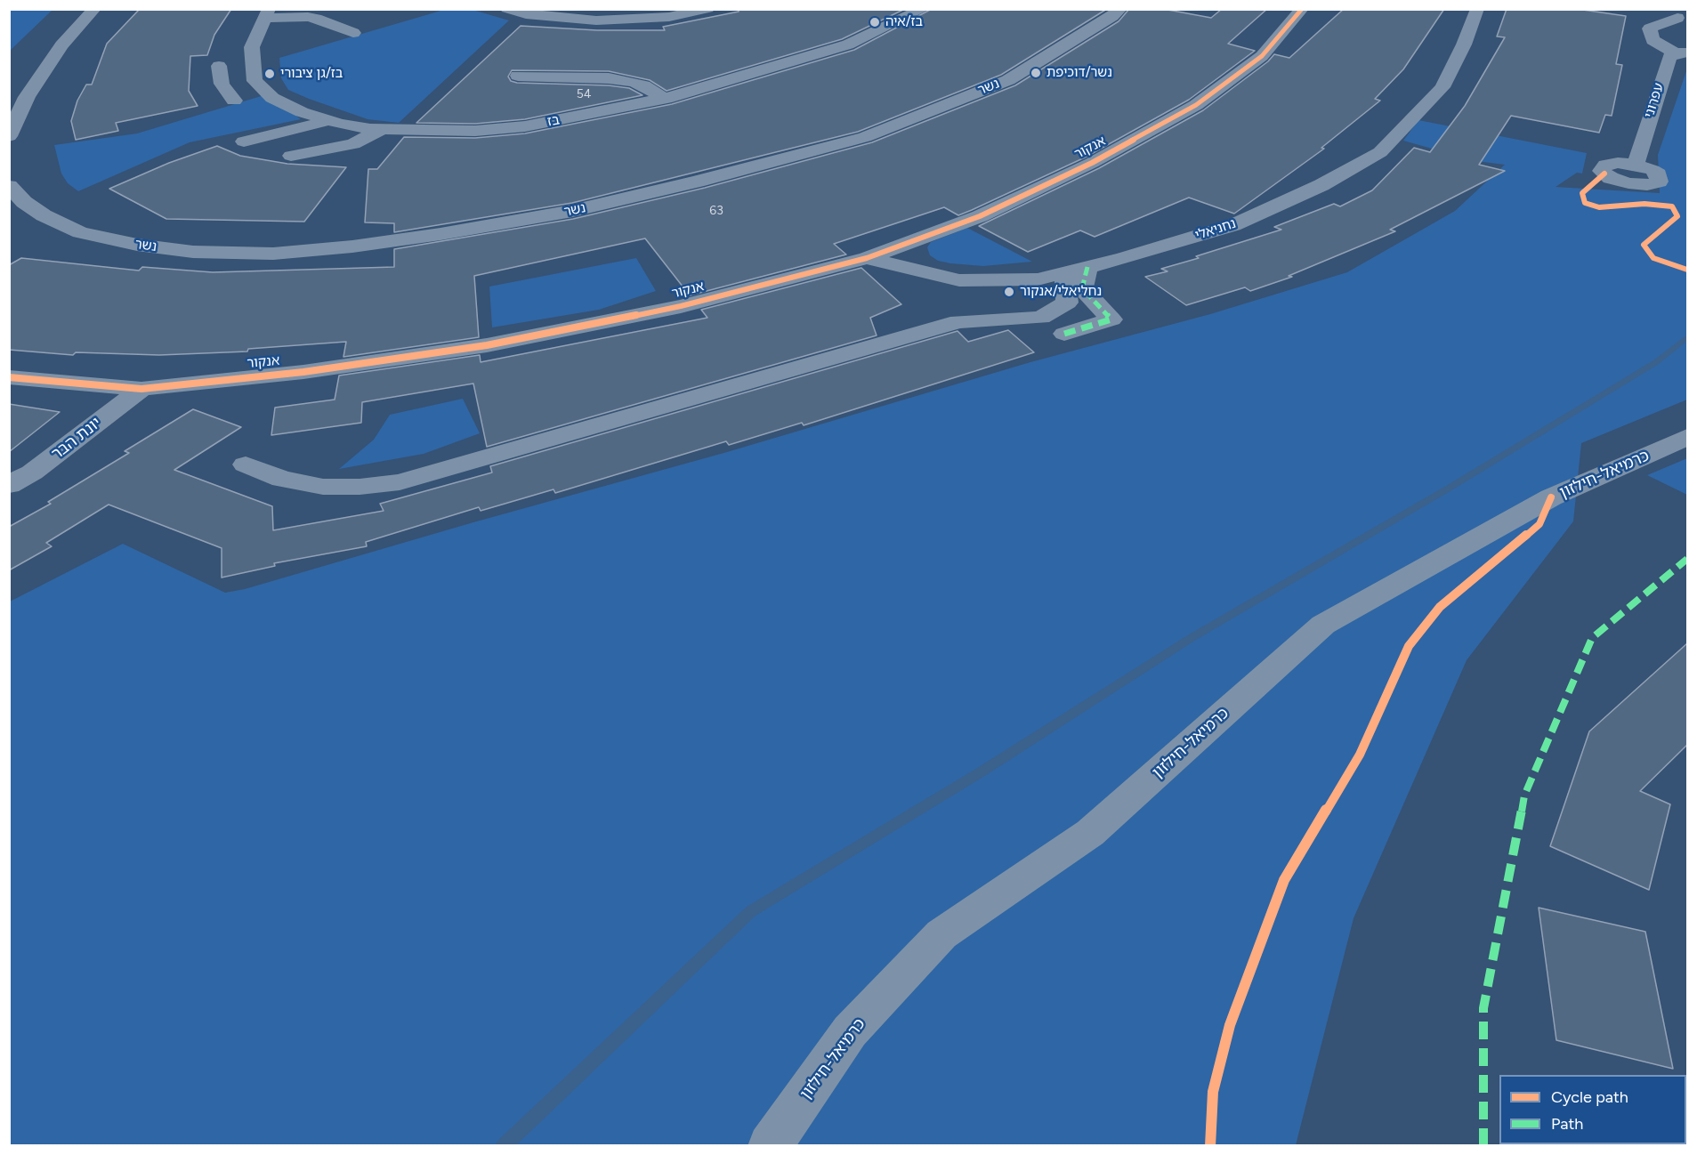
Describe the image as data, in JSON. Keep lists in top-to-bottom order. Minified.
{"streets":{"street":["נשר","עפרוני","בז","אנקור","נחניאלי","יונת הבר","כרמיאל-חילזון"]},"crossings":[["אנקור","נחניאלי"],["אנקור","יונת הבר"]],"places":["בז/איה","נשר/דוכיפת","בז/גן ציבורי","נחליאלי/אנקור"],"house_numbers":["54","63"],"legend":["Cycle path","Path"]}
